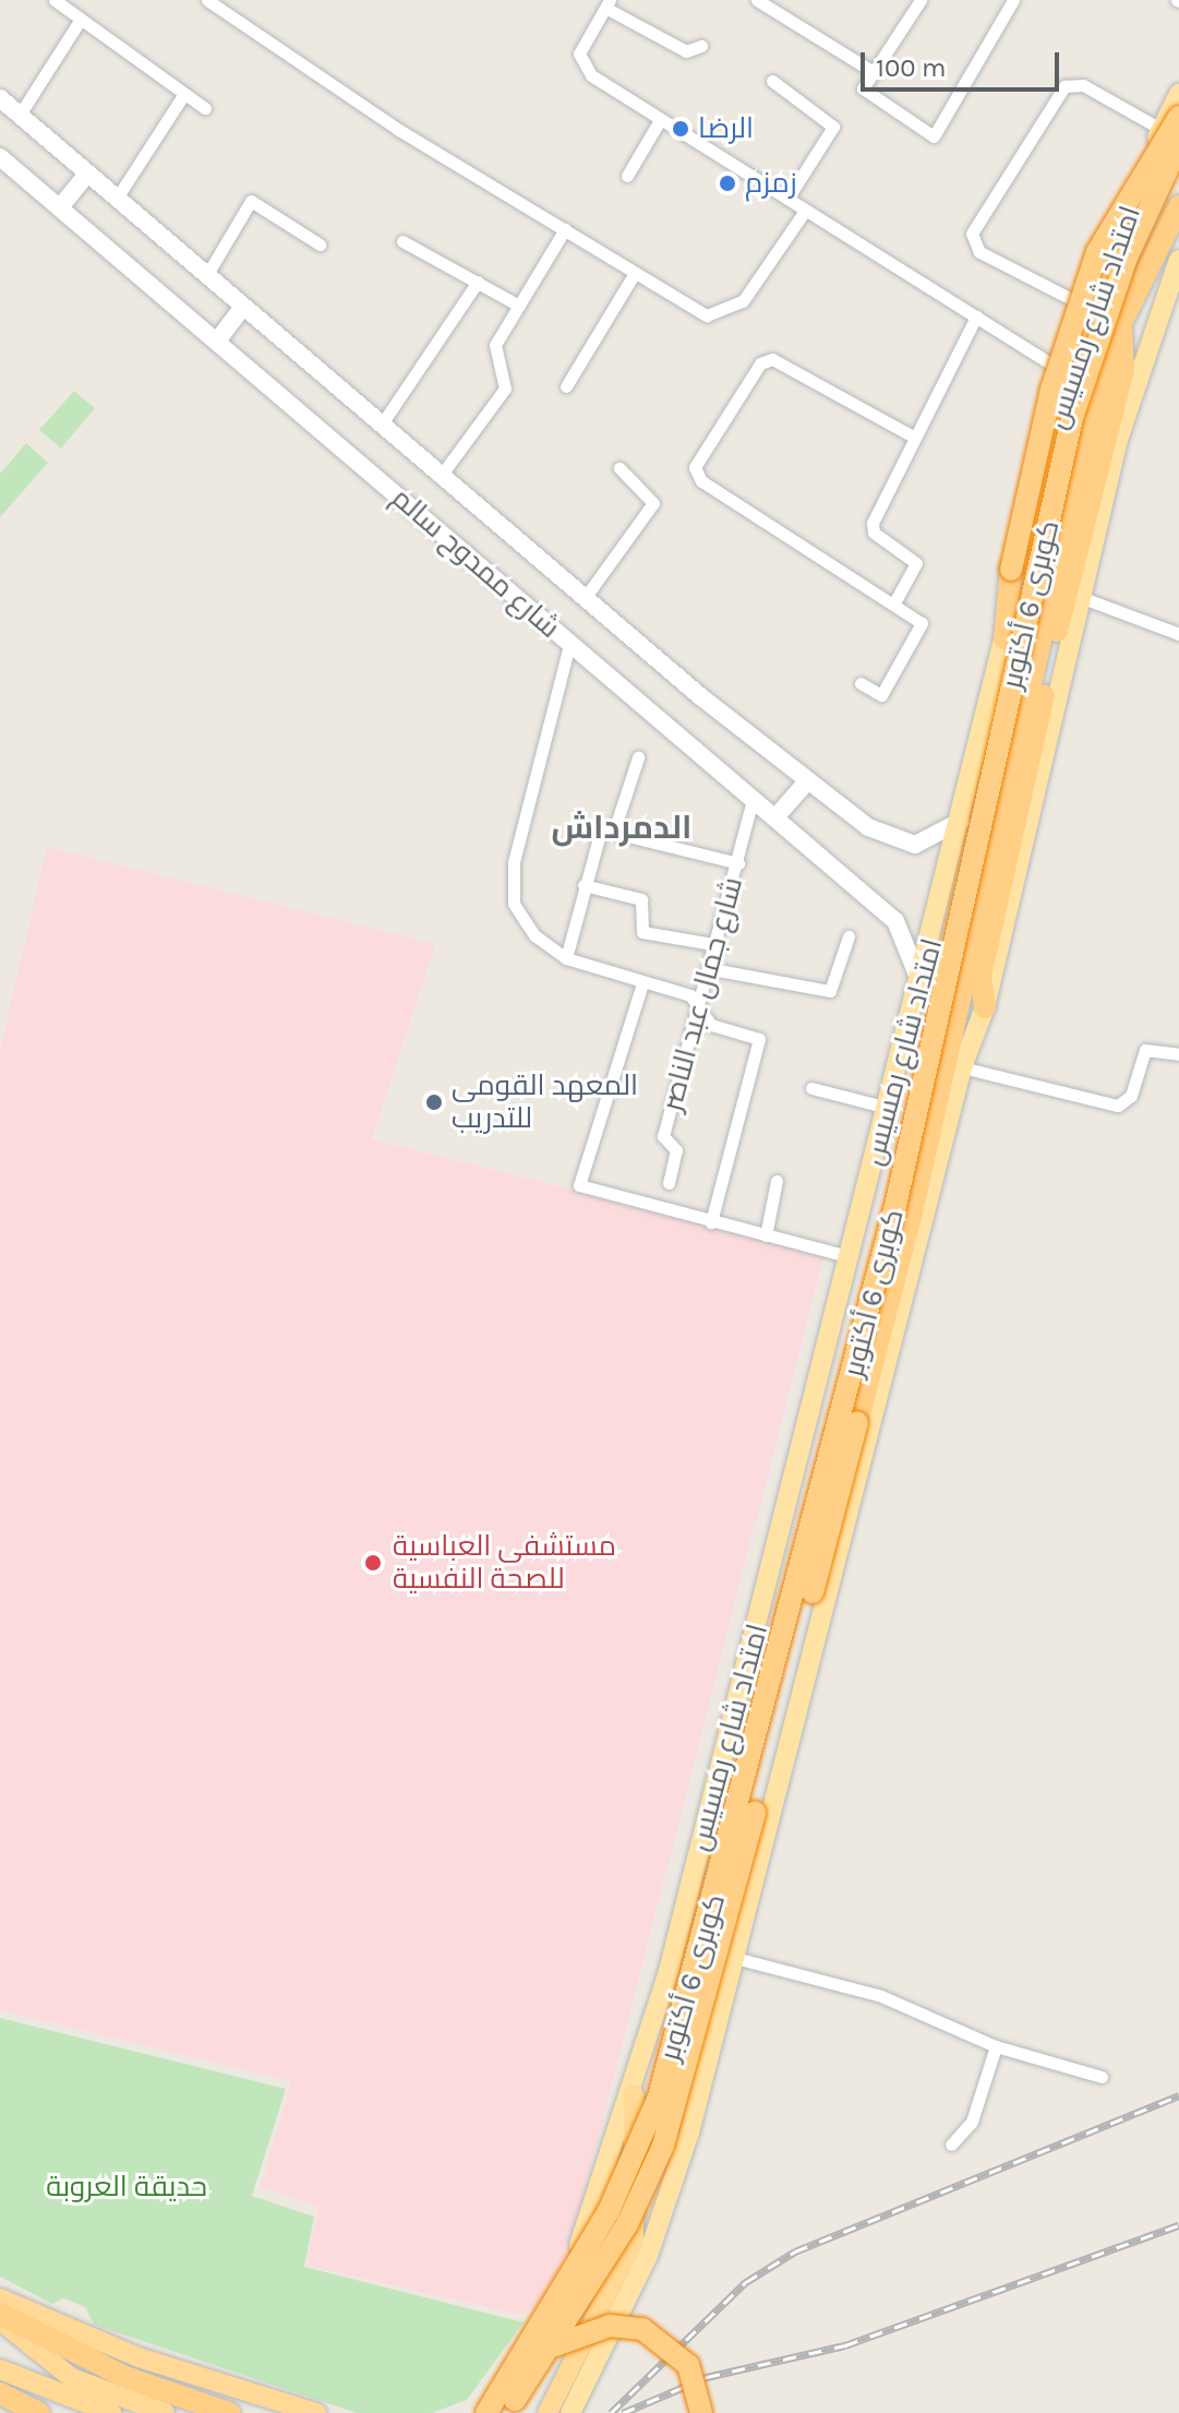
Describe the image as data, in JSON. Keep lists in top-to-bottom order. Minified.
{"streets":{"highway":["كوبرى 6 أكتوبر"],"main road":["امتداد شارع رمسيس","شارع ممدوح سالم"],"street":["شارع جمال عبد الناصر"]},"crossings":[["امتداد شارع رمسيس","شارع ممدوح سالم"],["امتداد شارع رمسيس","كوبرى 6 أكتوبر"],["شارع ممدوح سالم","شارع جمال عبد الناصر"]],"districts":["الدمرداش"],"parks":["حديقة العروبة"],"places":["الرضا","زمزم","المعهد القومى للتدريب","مستشفى العباسية للصحة النفسية"],"scale_bar":"100 m"}
